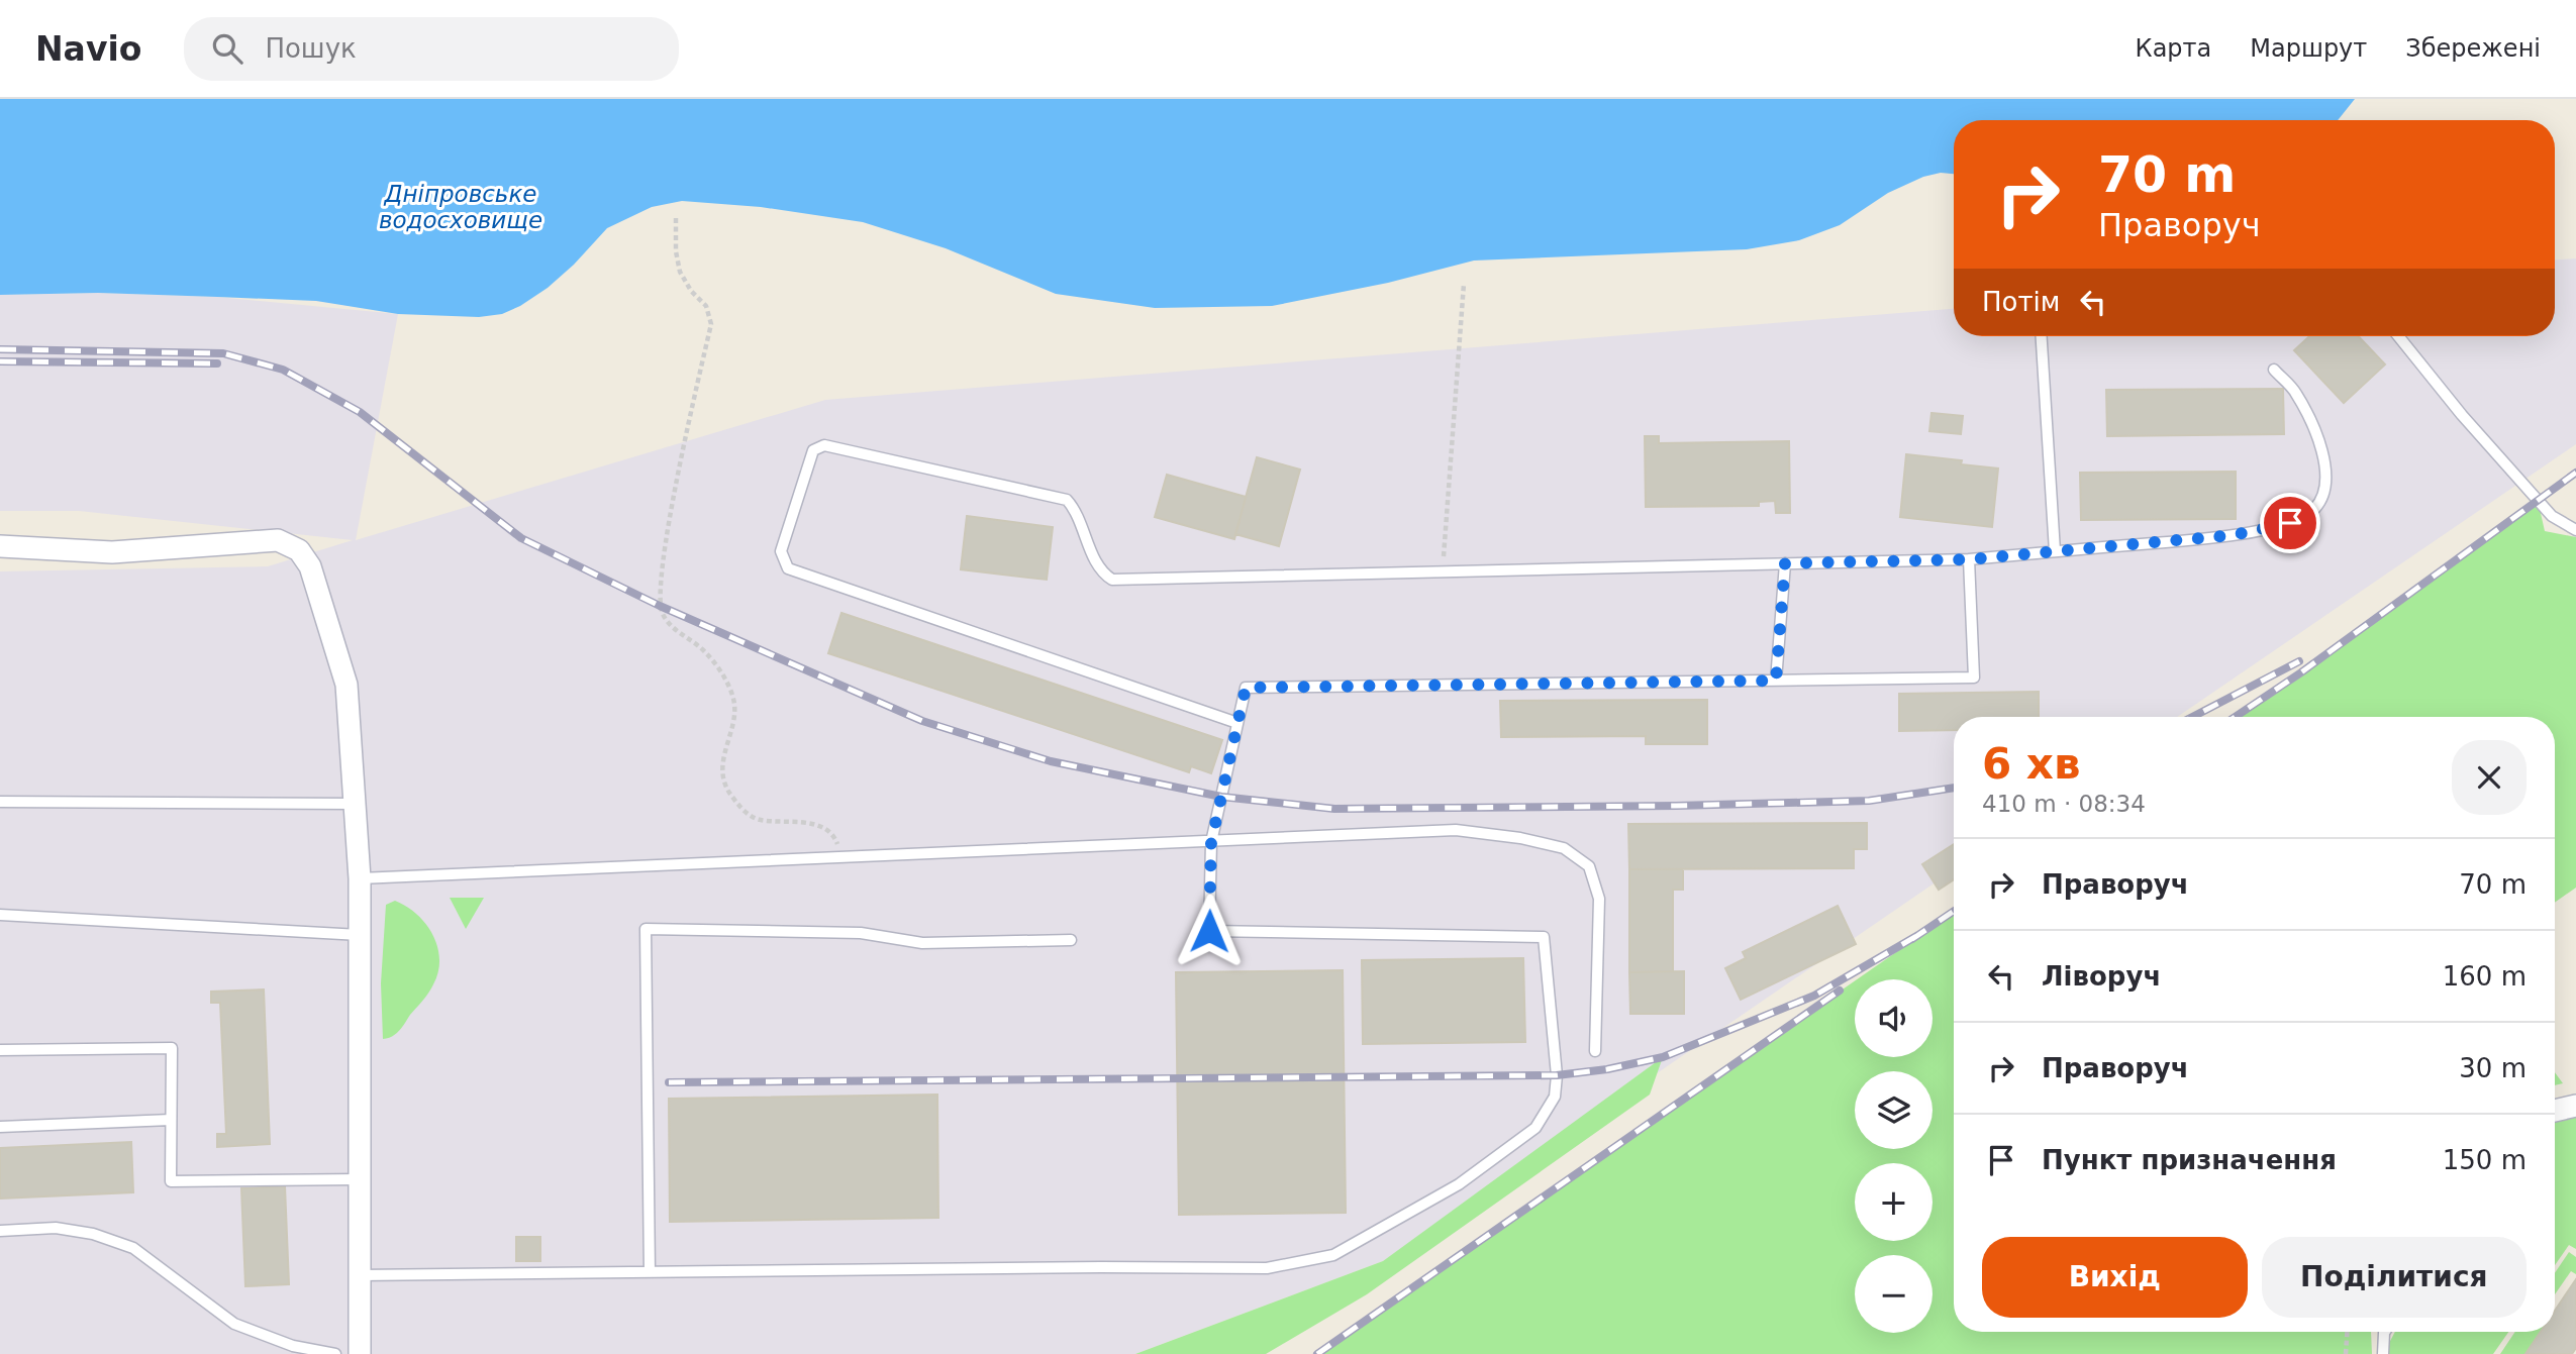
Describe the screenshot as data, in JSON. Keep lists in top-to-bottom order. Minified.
{"water":["Дніпровське водосховище"],"page":{"header":"Navio","search":"Пошук","nav":["Карта","Маршрут","Збережені"],"turn":["70 m","Праворуч"],"then":"Потім","heading":["6 хв","410 m · 08:34"],"list":[{"name":"Праворуч","value":"70 m"},{"name":"Ліворуч","value":"160 m"},{"name":"Праворуч","value":"30 m"},{"name":"Пункт призначення","value":"150 m"}],"map_buttons":["+","−"],"buttons":["Вихід","Поділитися"]}}
